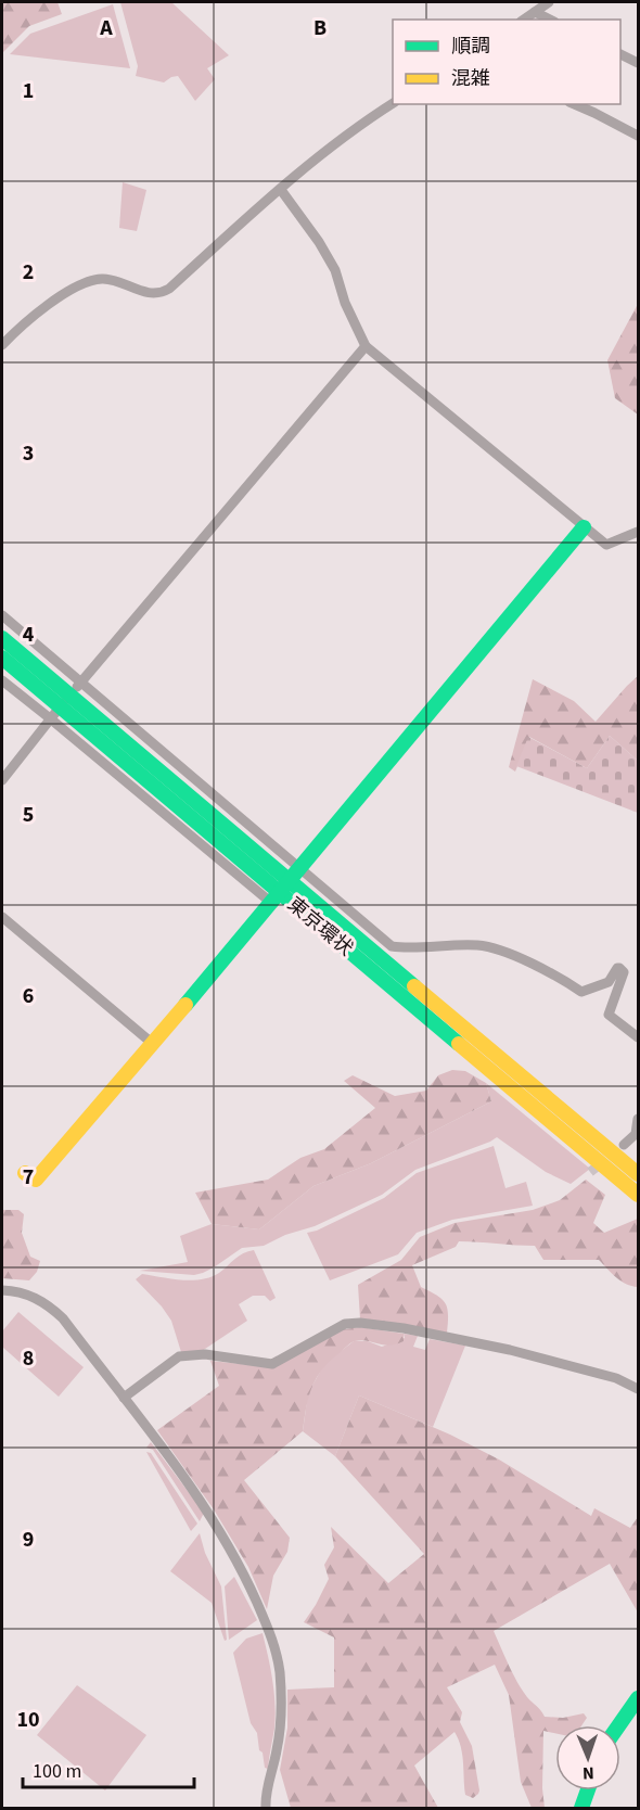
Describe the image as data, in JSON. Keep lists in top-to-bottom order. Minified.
{"streets":{"main road":["東京環状"]},"legend":["順調","混雑"],"scale_bar":"100 m","north":"bottom","grid":{"columns":["A","B"],"rows":["1","2","3","4","5","6","7","8","9","10"]}}
